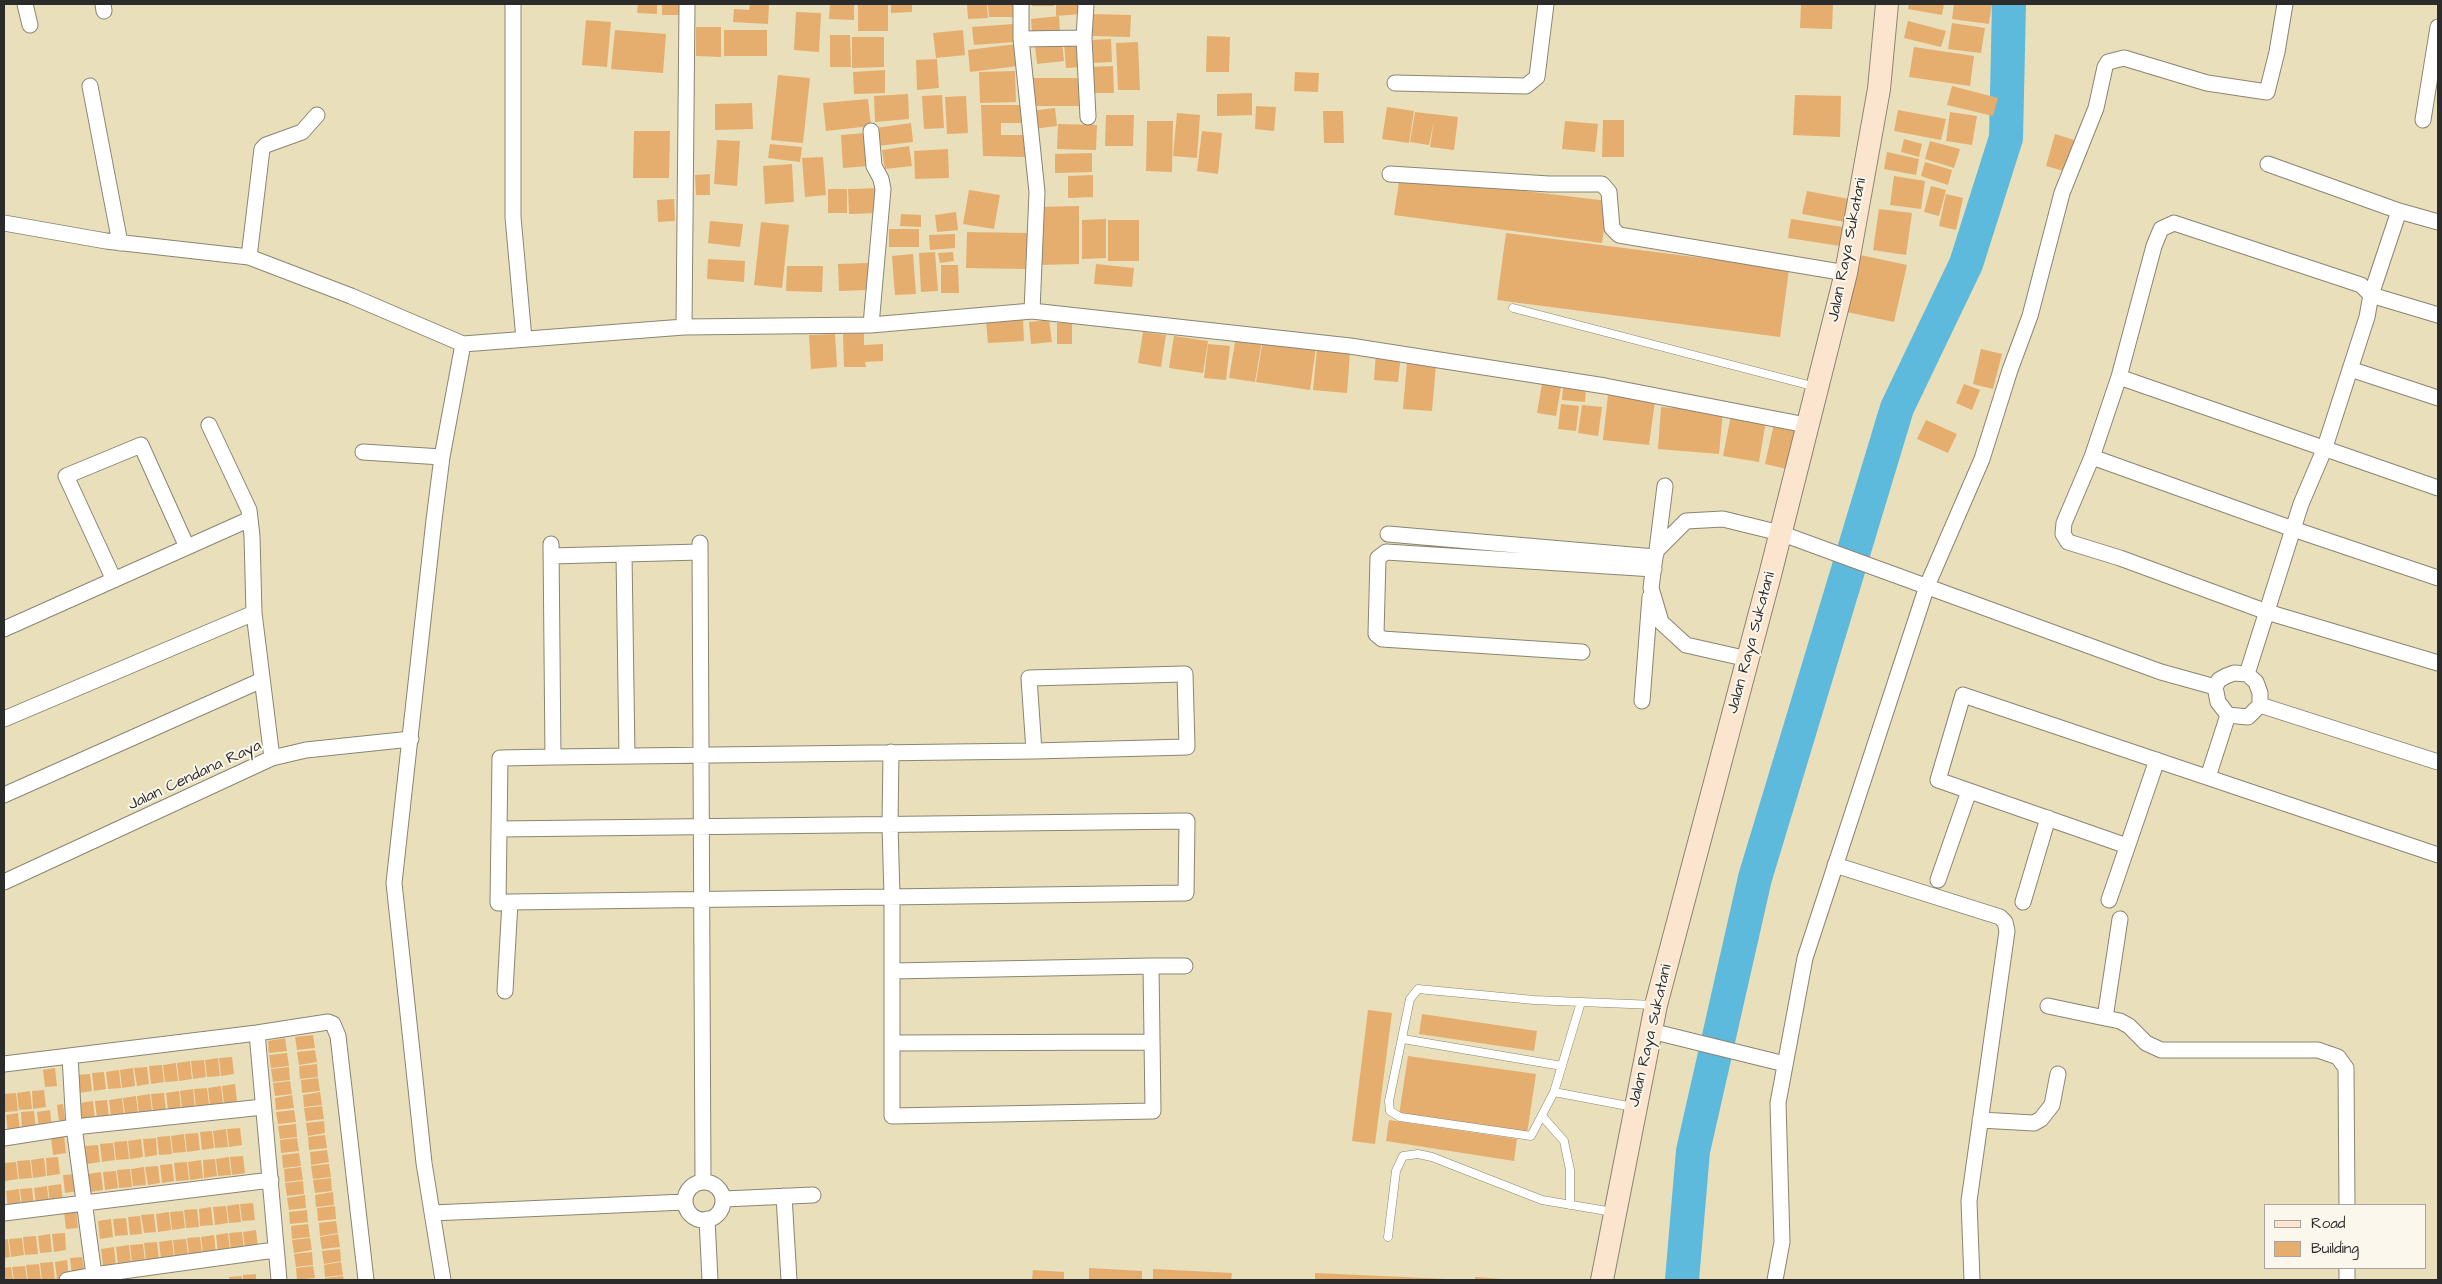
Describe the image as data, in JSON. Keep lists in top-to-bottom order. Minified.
{"streets":{"main road":["Jalan Raya Sukatani"],"street":["Jalan Cendana Raya"]},"legend":["Road","Building"]}
